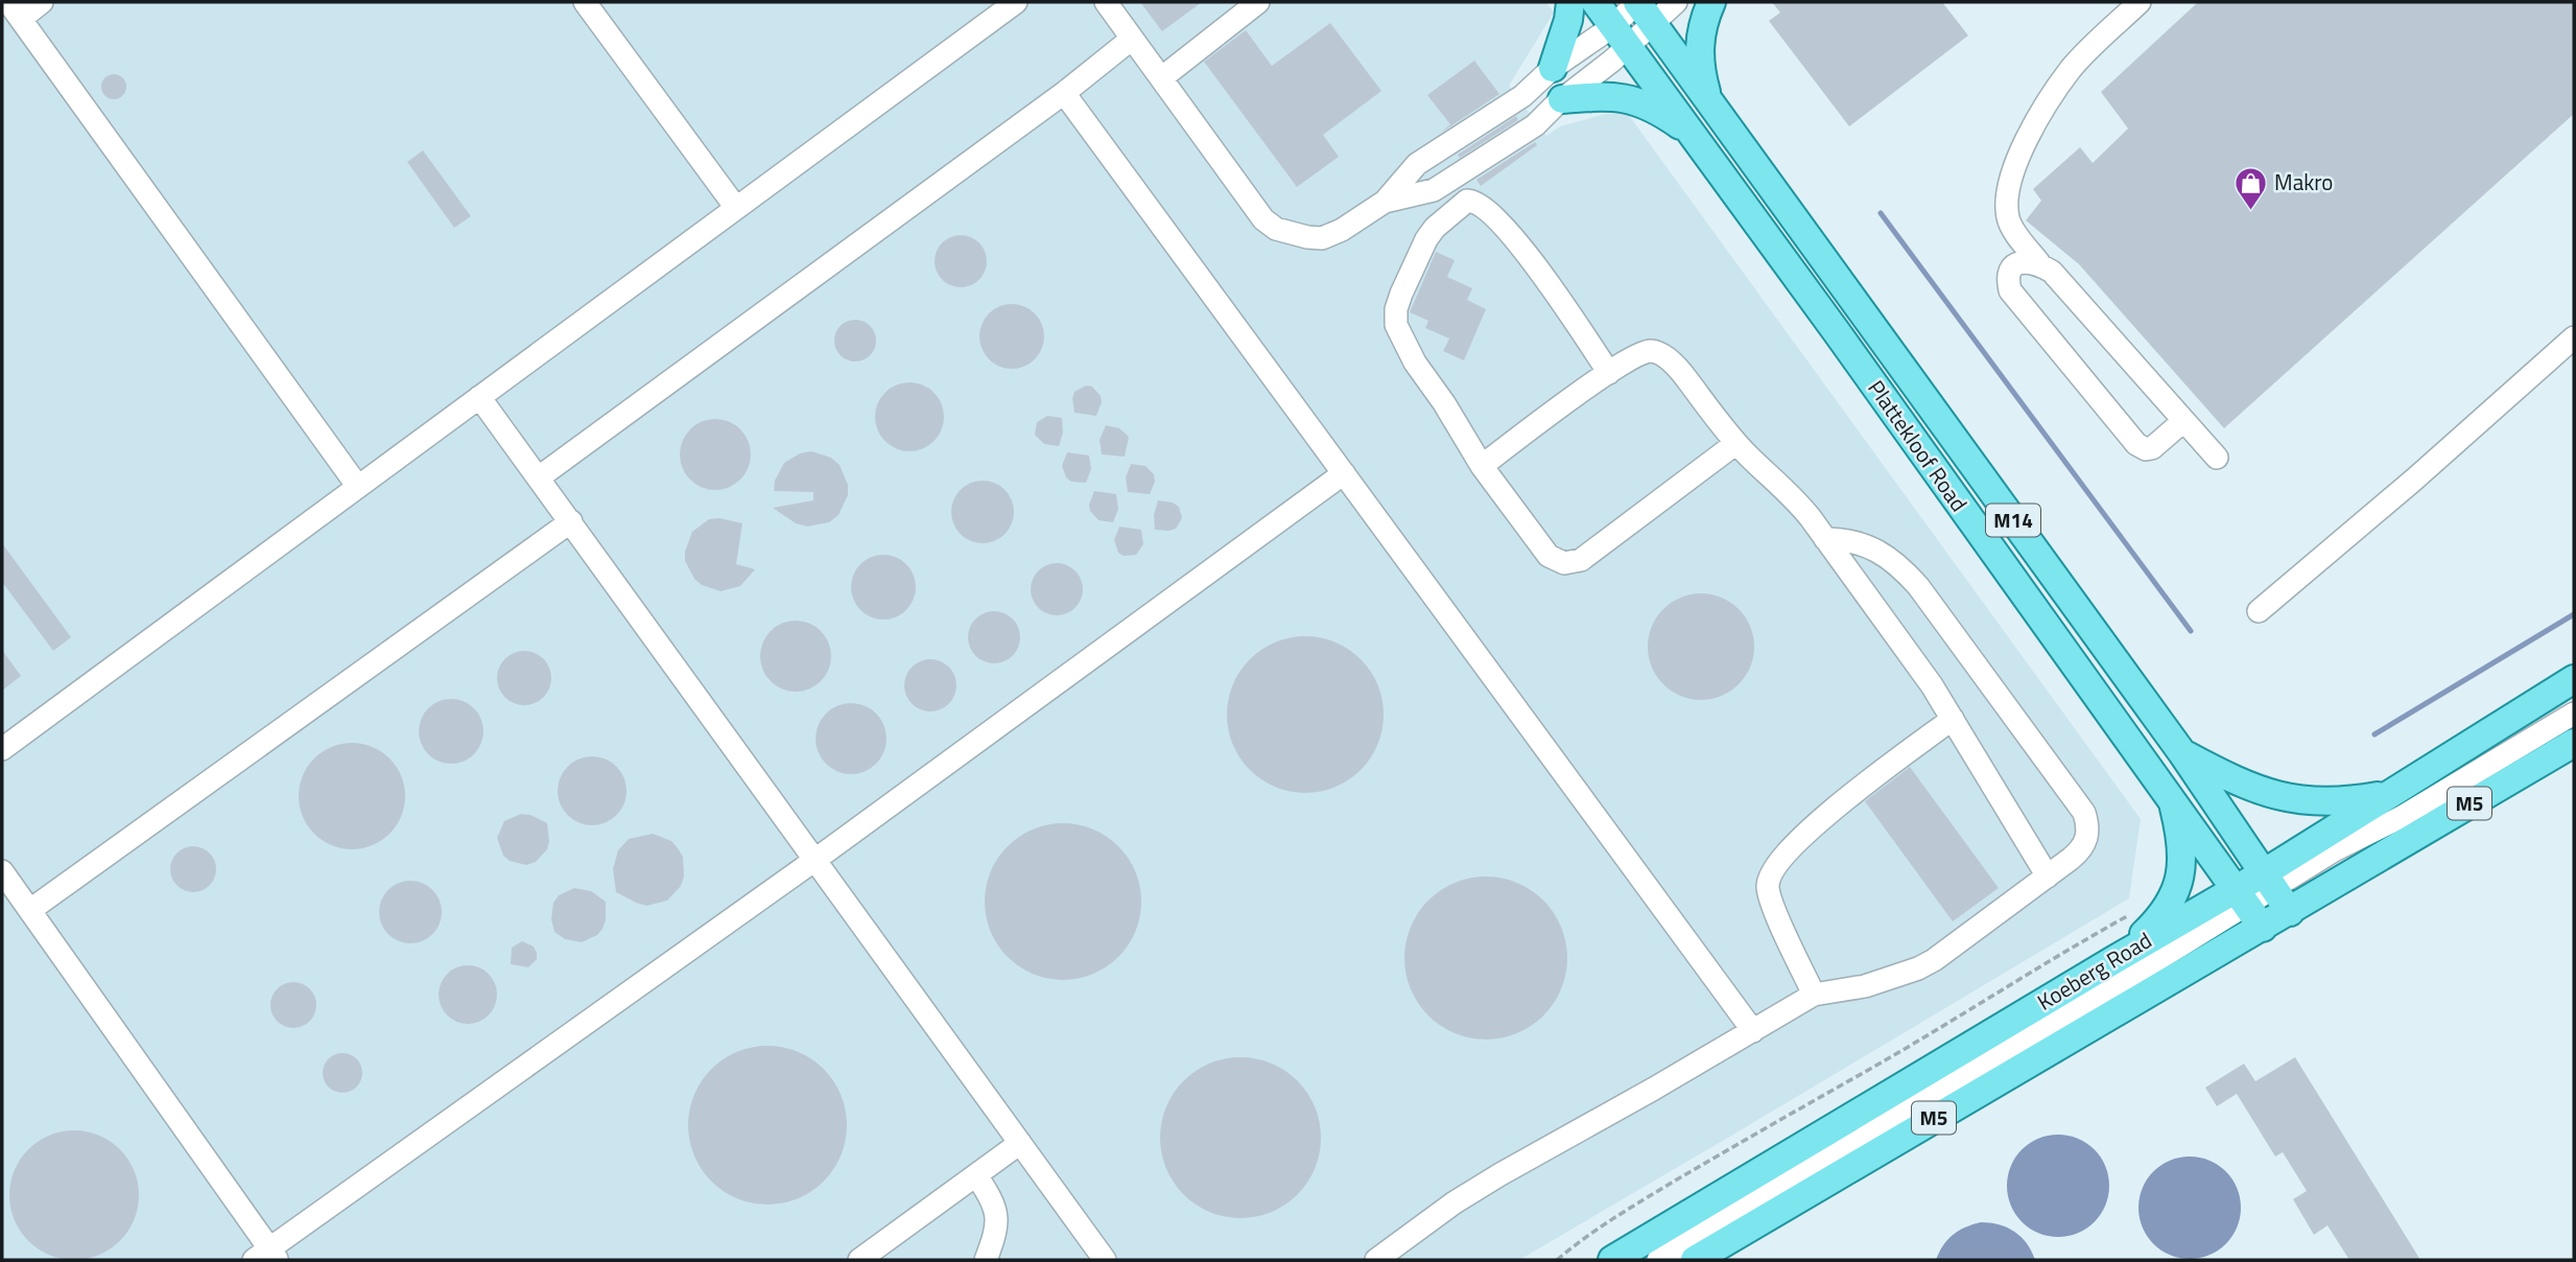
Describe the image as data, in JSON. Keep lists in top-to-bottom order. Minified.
{"streets":{"main road":["Plattekloof Road","M14","M5","Koeberg Road"]},"crossings":[["Plattekloof Road","Koeberg Road"]],"places":{"shop":["Makro"]}}
